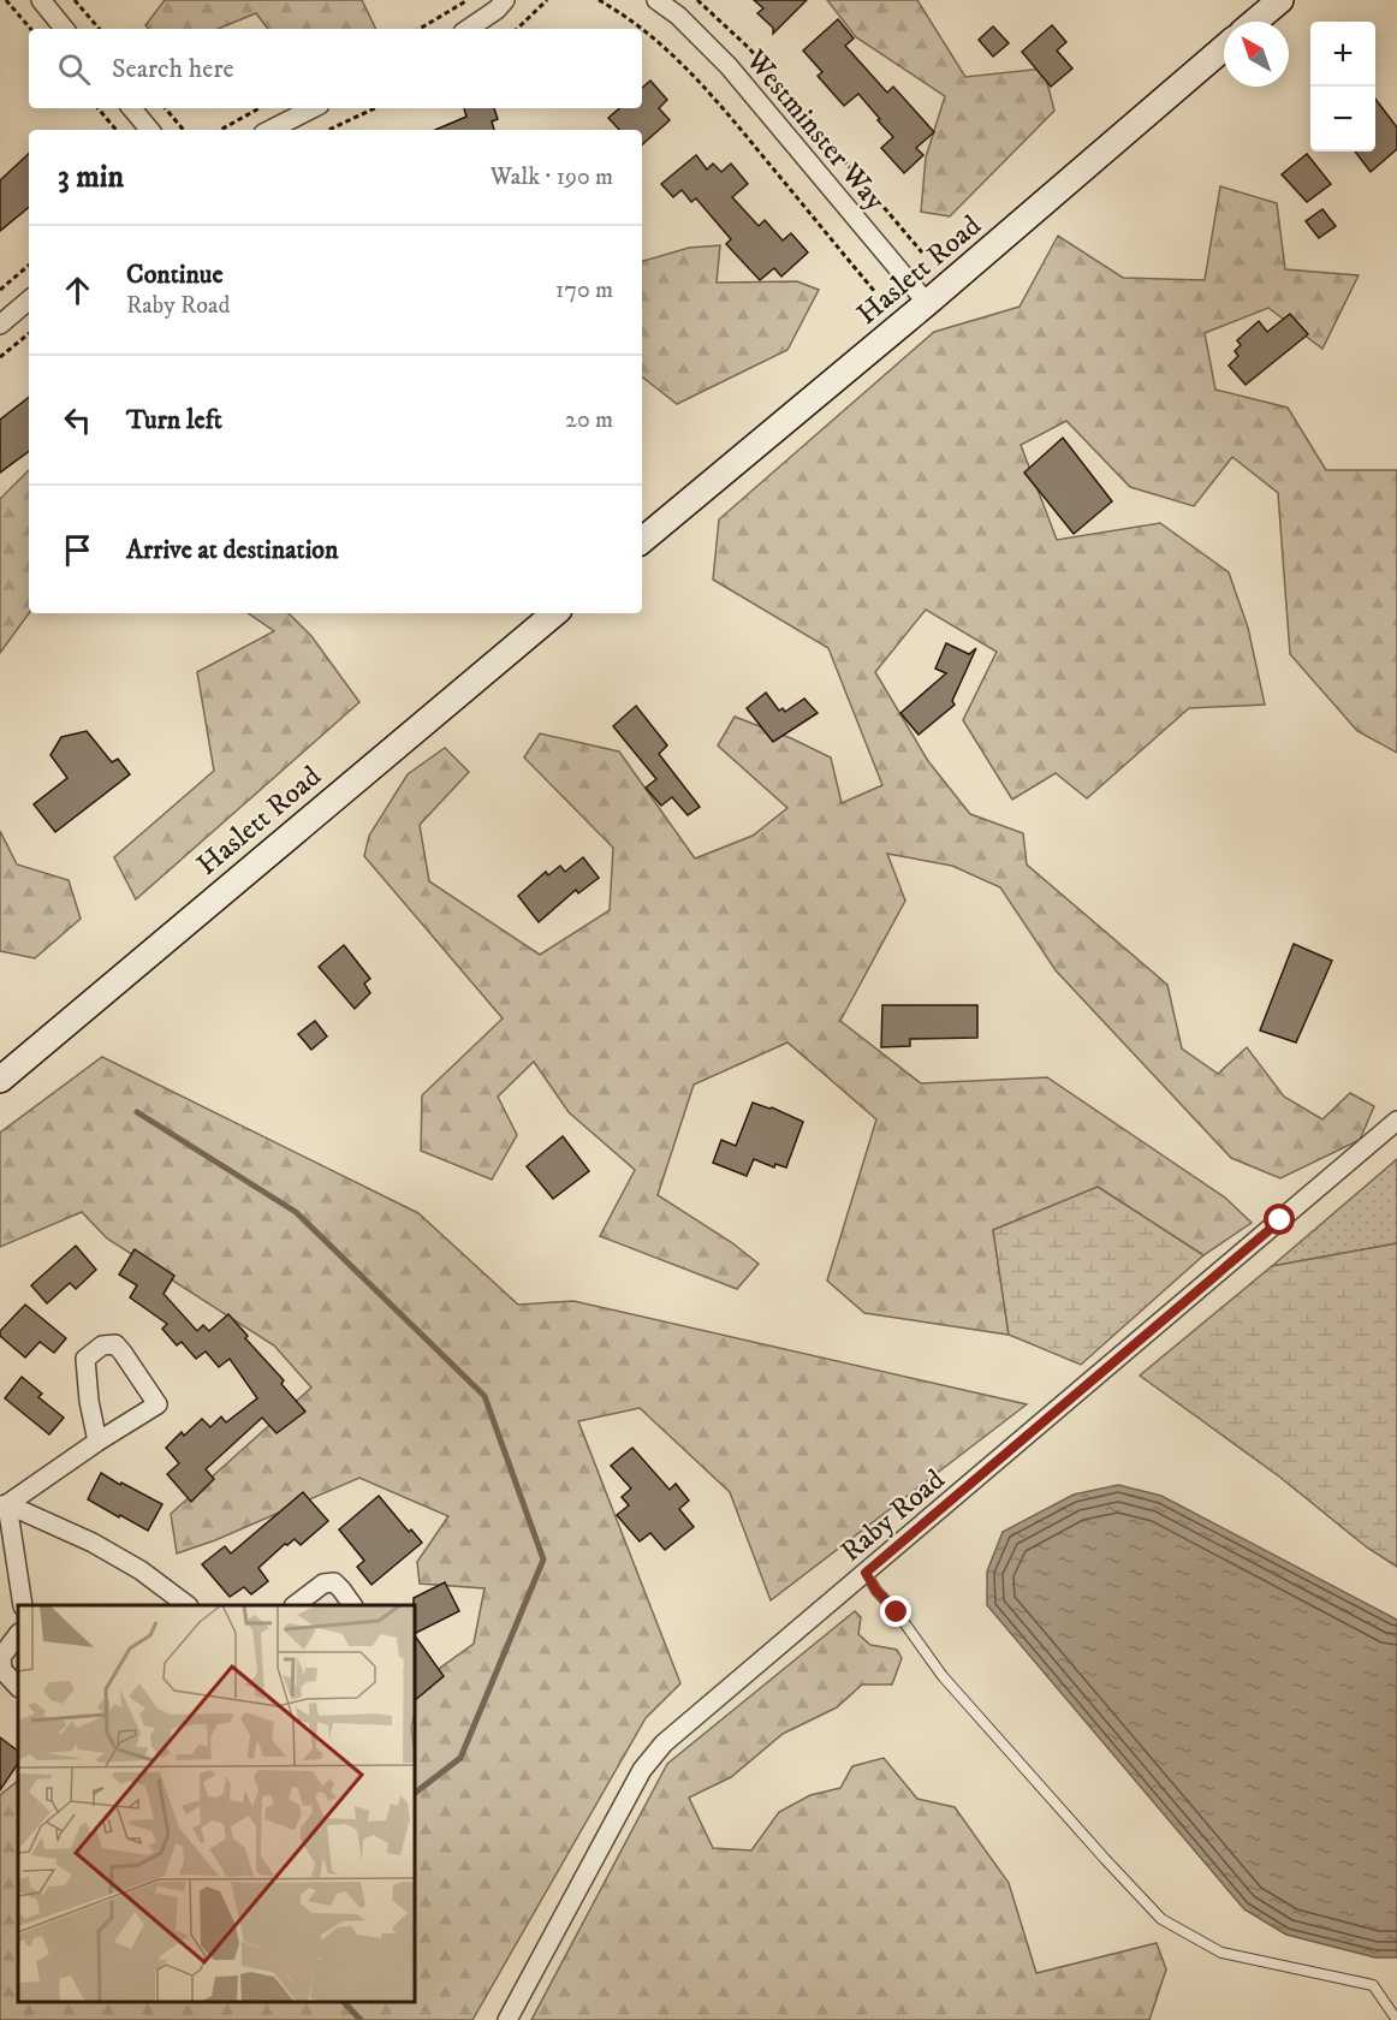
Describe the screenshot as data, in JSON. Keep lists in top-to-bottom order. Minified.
{"streets":{"main road":["Haslett Road"],"street":["Westminster Way","Raby Road"]},"crossings":[["Westminster Way","Haslett Road"]],"north":"top left","page":{"map_buttons":["+","−"],"search":"Search here","heading":["3 min","Walk · 190 m"],"list":[["Continue","Raby Road","170 m"],["Turn left","20 m"],"Arrive at destination"]}}
